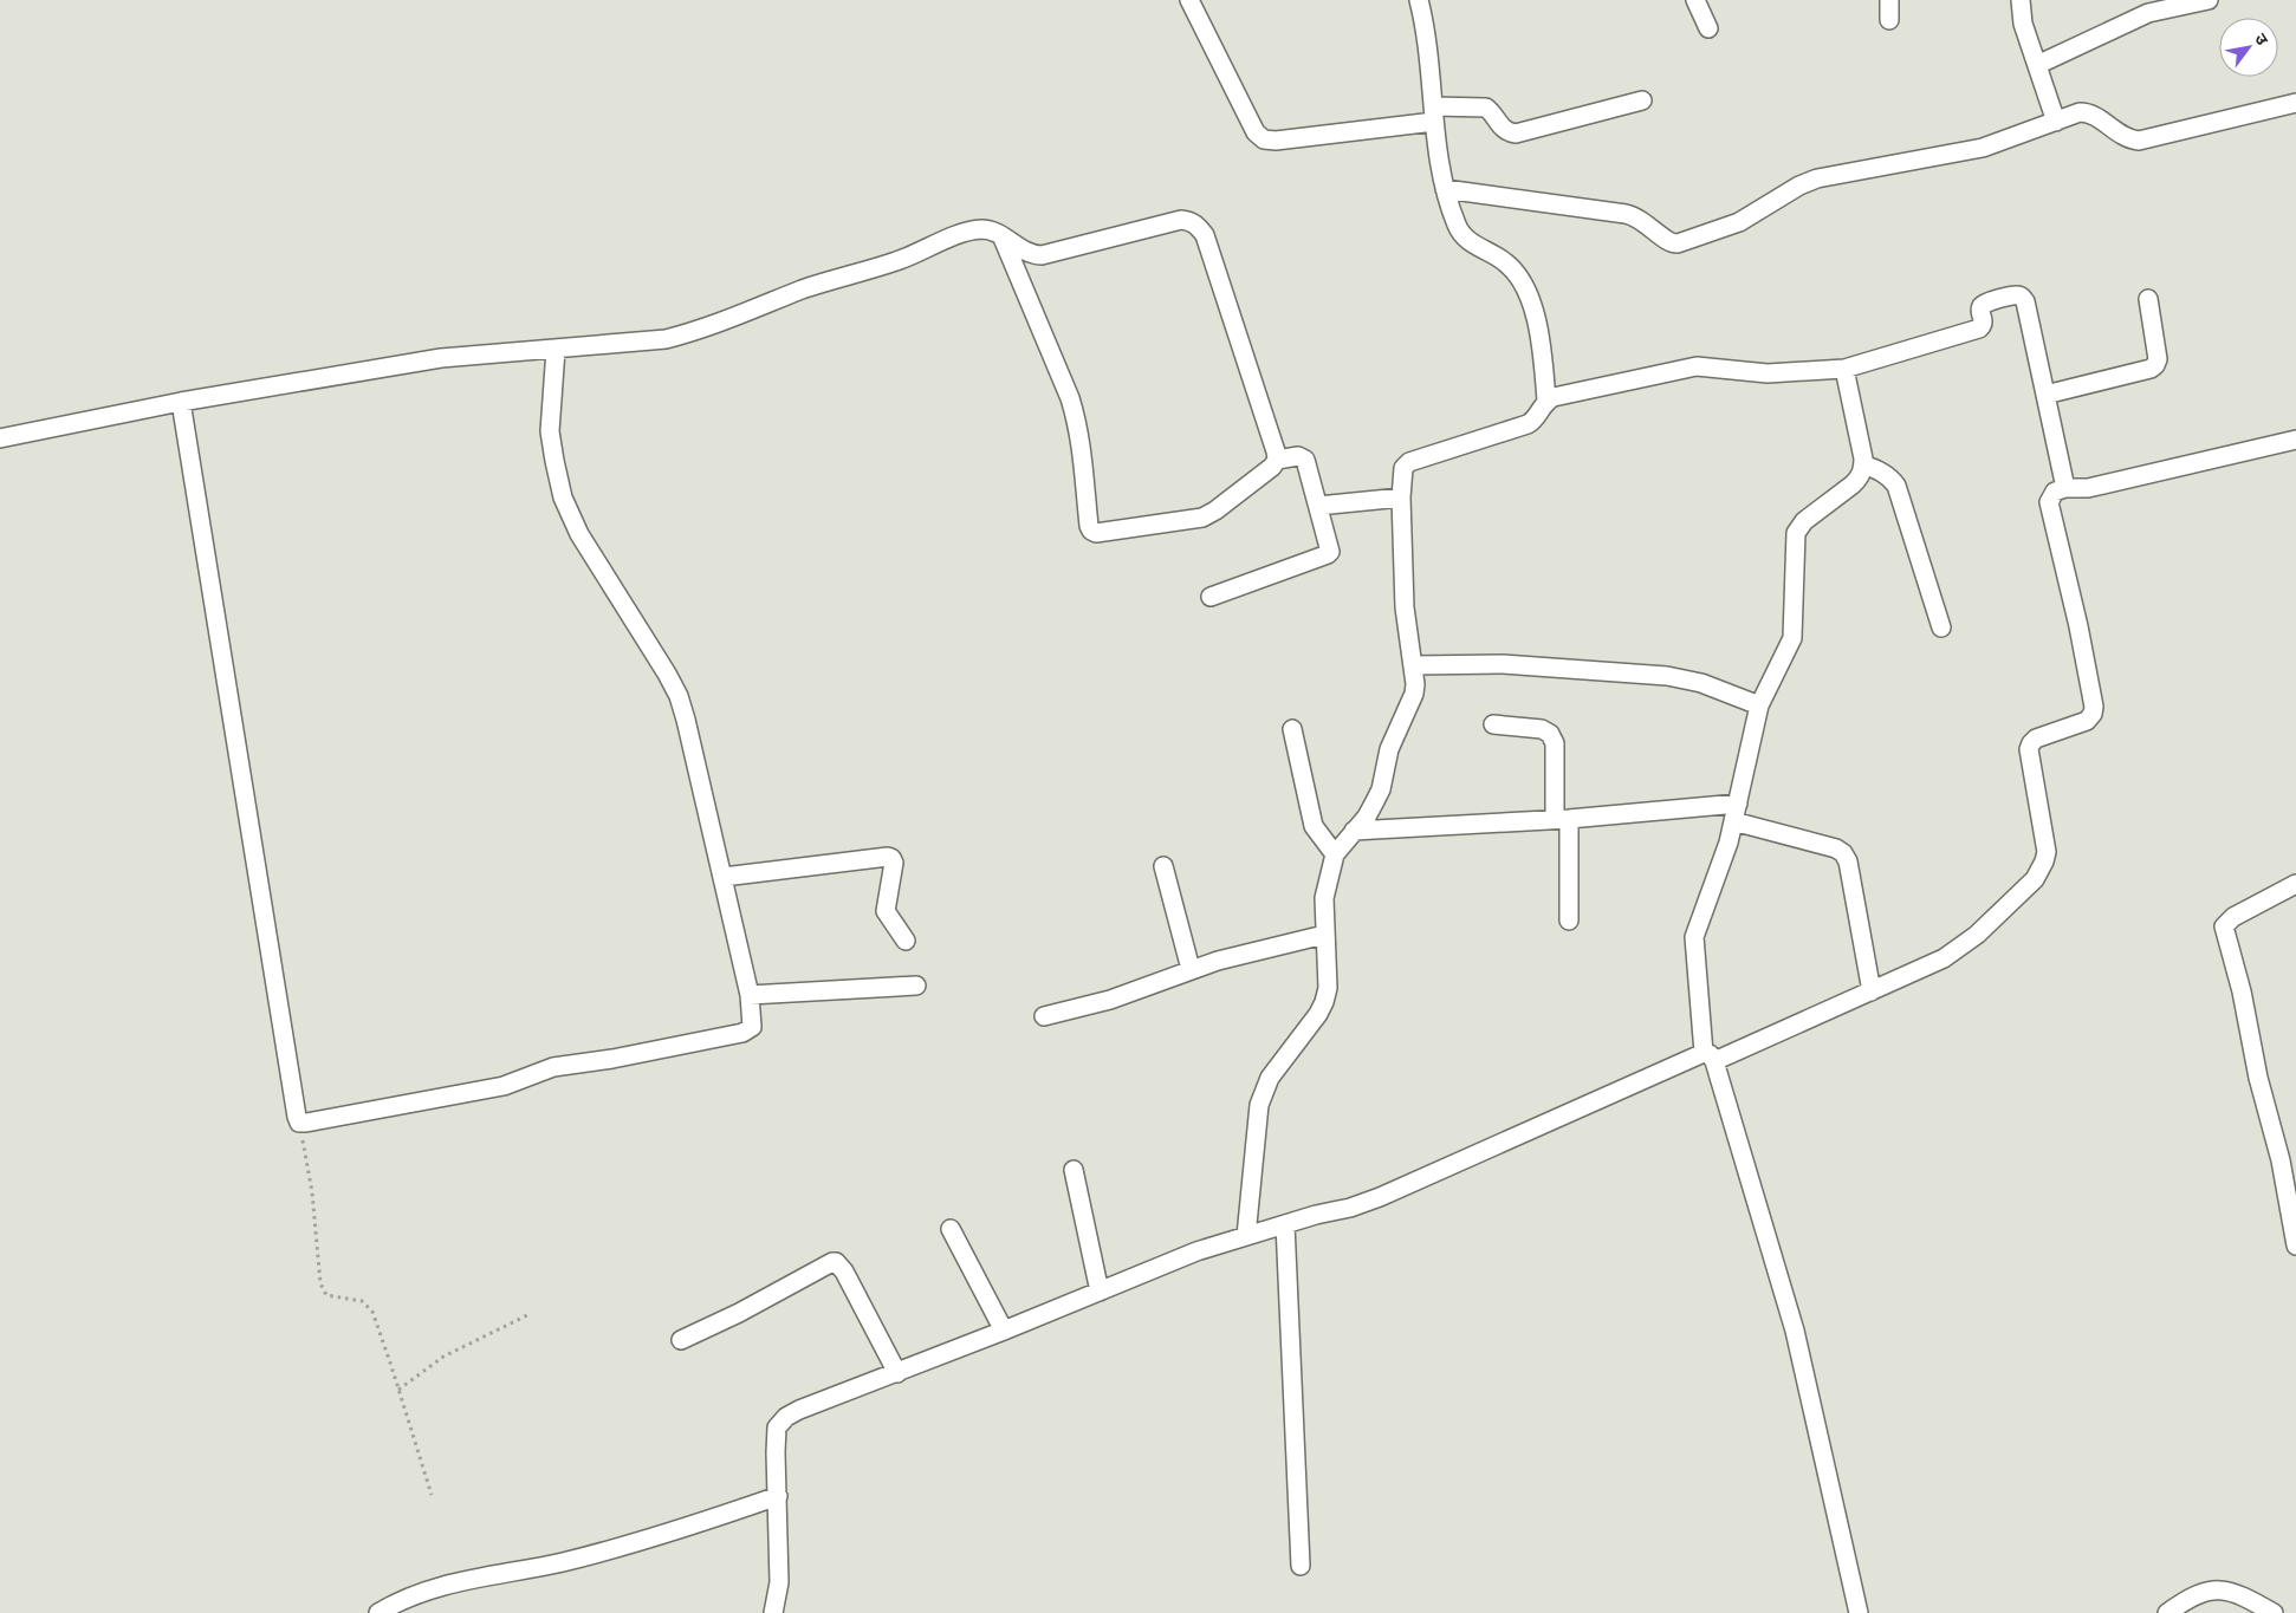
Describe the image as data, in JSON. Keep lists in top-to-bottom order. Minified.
{"north":"top right"}
